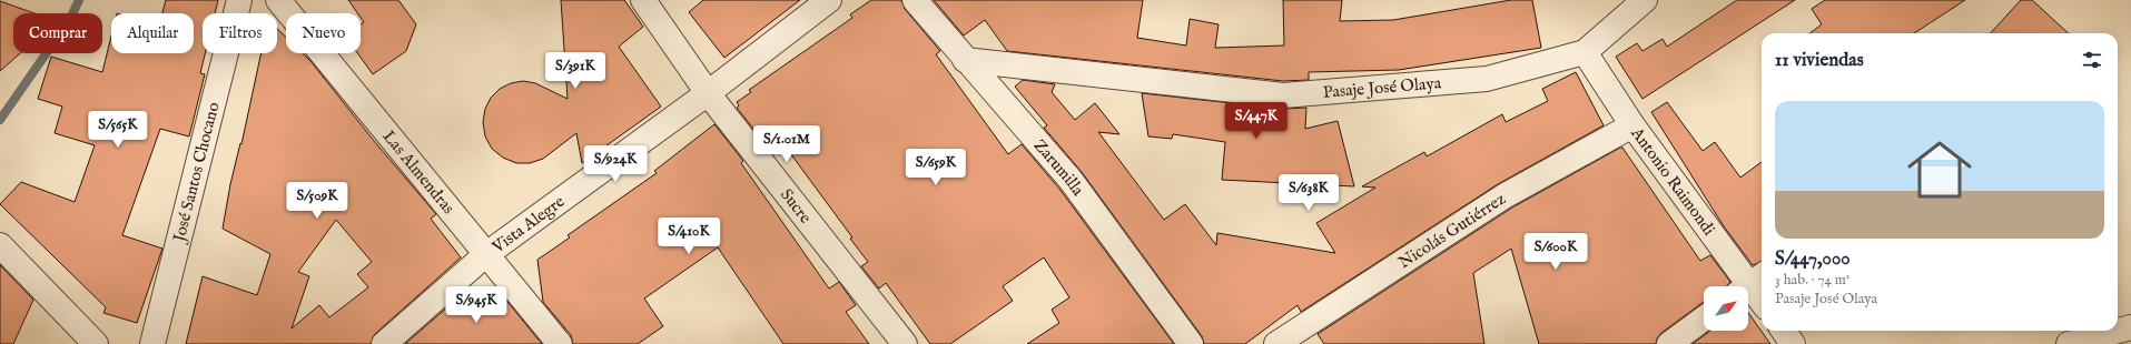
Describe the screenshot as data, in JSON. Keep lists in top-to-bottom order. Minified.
{"streets":{"street":["Pasaje José Olaya","Zarumilla","José Santos Chocano","Las Almendras","Antonio Raimondi","Sucre","Vista Alegre","Nicolás Gutiérrez"]},"crossings":[["Pasaje José Olaya","Zarumilla"],["Pasaje José Olaya","Antonio Raimondi"],["Las Almendras","Vista Alegre"],["Antonio Raimondi","Nicolás Gutiérrez"],["Sucre","Vista Alegre"]],"north":"top right","page":{"chip":["Comprar","Alquilar","Filtros","Nuevo"],"heading":"11 viviendas","price":["S/391K","S/447K","S/565K","S/1.01M","S/924K","S/659K","S/638K","S/509K","S/410K","S/600K","S/945K"],"list":[{"name":"S/447,000","note":"3 hab. · 74 m² · Pasaje José Olaya"}]}}
